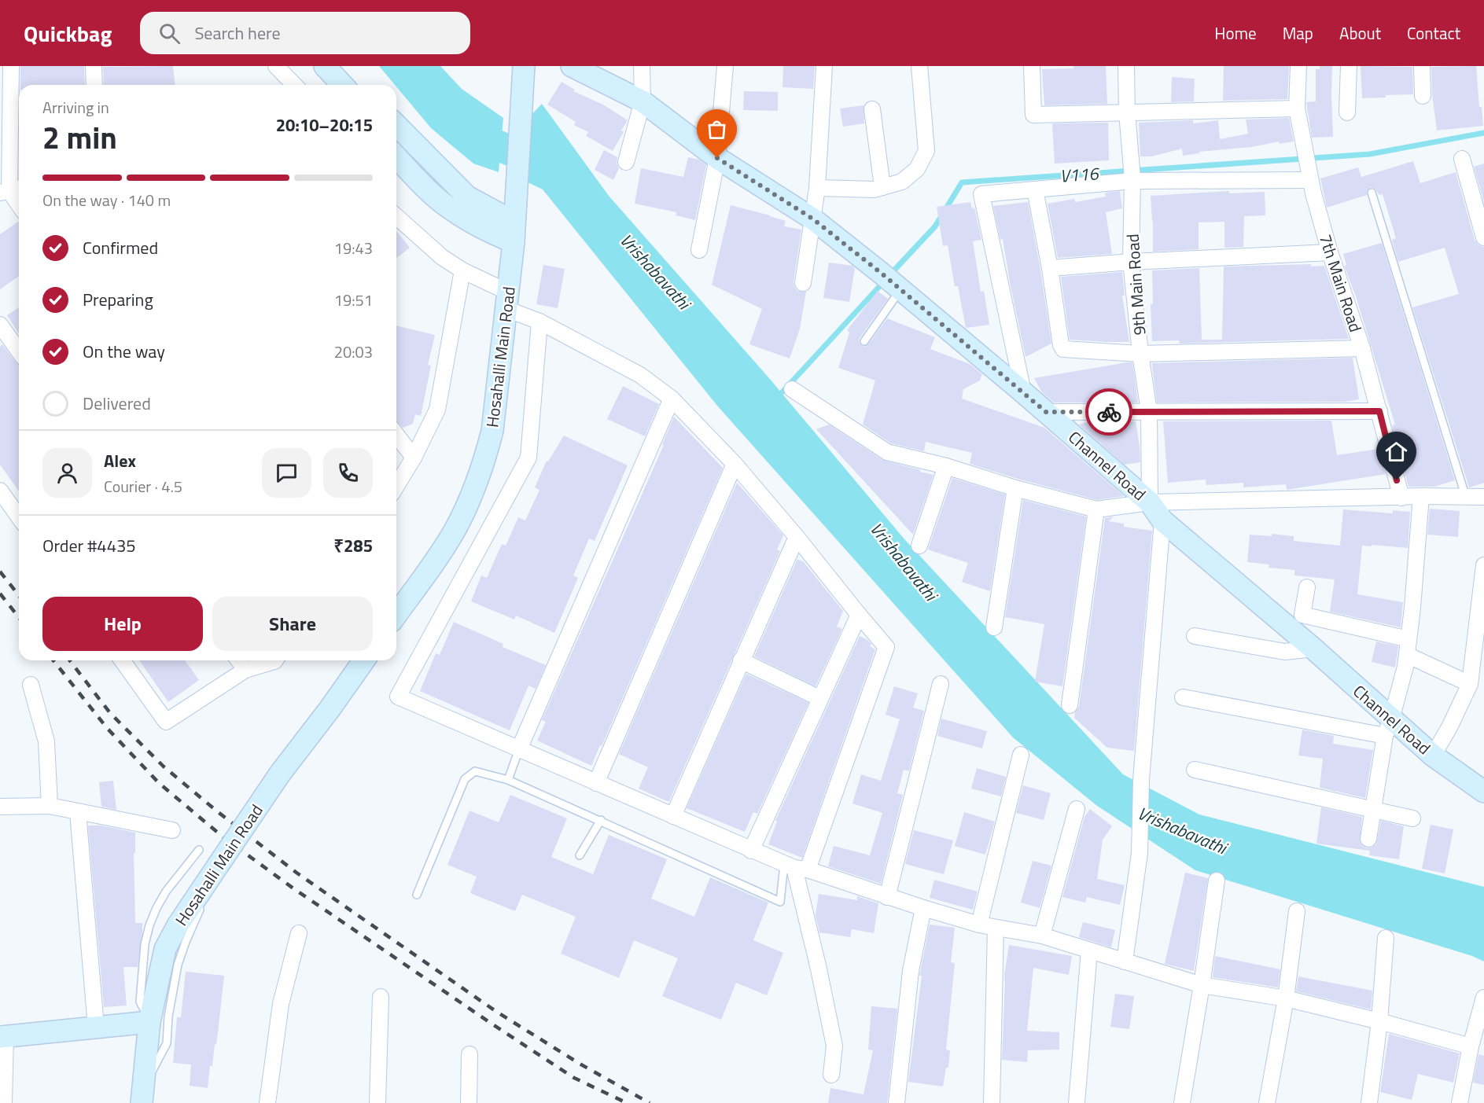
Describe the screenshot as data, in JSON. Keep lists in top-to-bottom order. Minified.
{"streets":{"street":["7th Main Road","9th Main Road","Hosahalli Main Road","Channel Road"]},"crossings":[["9th Main Road","Channel Road"]],"water":["V116","Vrishabavathi"],"page":{"header":"Quickbag","search":"Search here","nav":["Home","Map","About","Contact"],"heading":["2 min","Arriving in","20:10–20:15"],"panel":["Alex","Courier · 4.5","Order #4435","₹285"],"bar":"On the way · 140 m","list":[["Confirmed","19:43"],["Preparing","19:51"],["On the way","20:03"],"Delivered"],"buttons":["Help","Share"]}}
